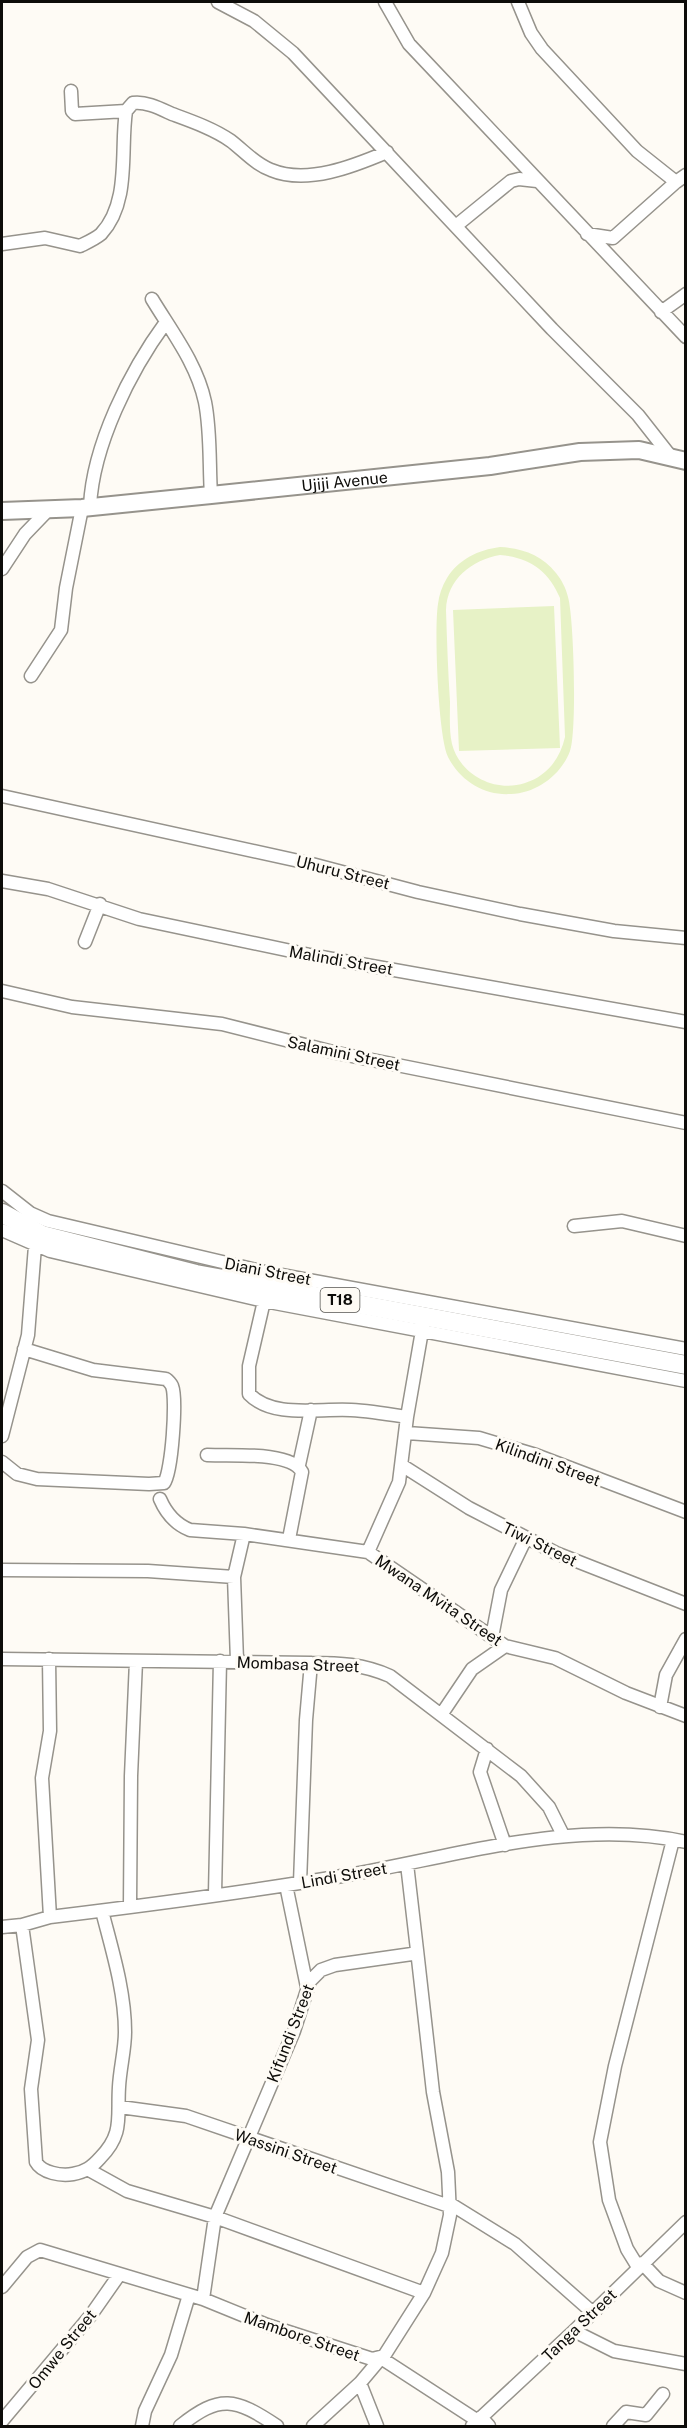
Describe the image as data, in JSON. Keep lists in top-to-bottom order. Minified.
{"streets":{"main road":["Ujiji Avenue","T18"],"street":["Uhuru Street","Malindi Street","Salamini Street","Diani Street","Kilindini Street","Tiwi Street","Mwana Mvita Street","Mombasa Street","Lindi Street","Kifundi Street","Wassini Street","Tanga Street","Mambore Street","Omwe Street"]},"crossings":[["Mombasa Street","Lindi Street"],["Kifundi Street","Wassini Street"],["Kifundi Street","Mambore Street"],["Wassini Street","Tanga Street"],["Wassini Street","Mambore Street"],["Mambore Street","Omwe Street"]]}
